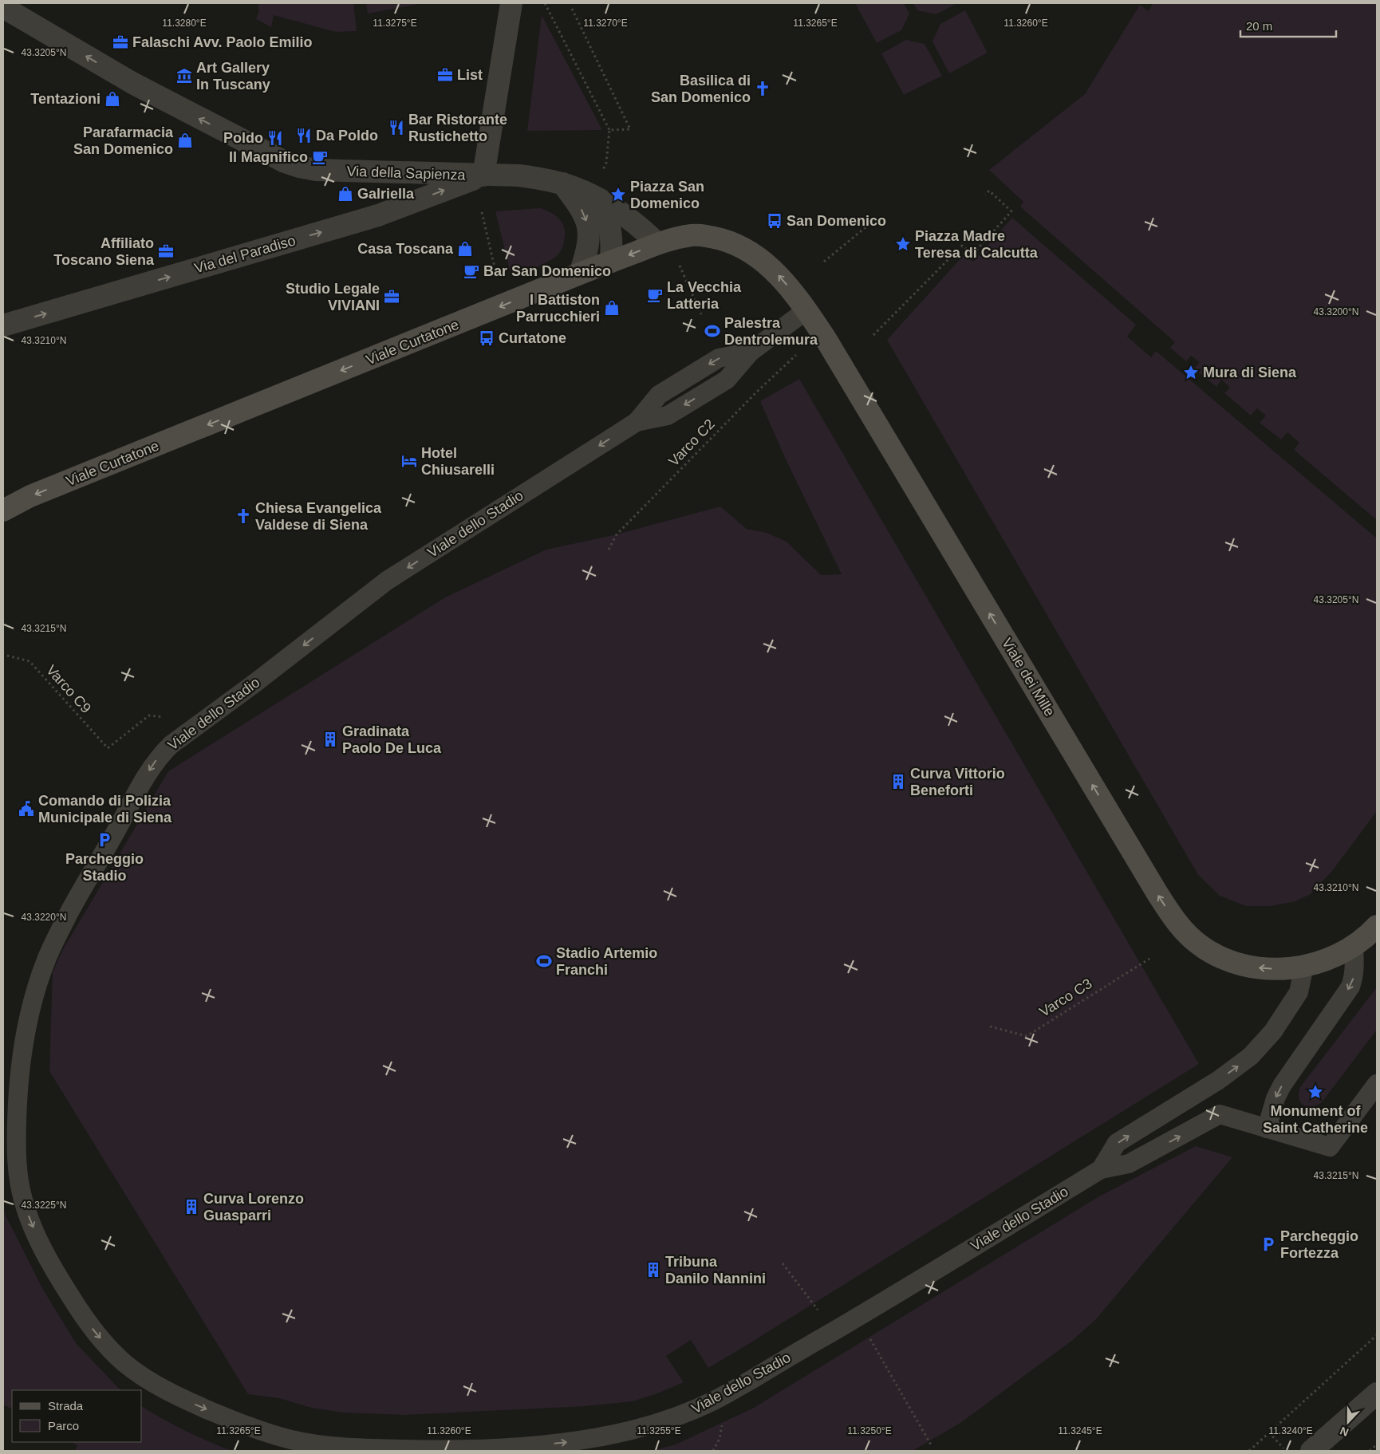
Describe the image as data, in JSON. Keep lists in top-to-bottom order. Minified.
{"streets":{"street":["Via della Sapienza","Via del Paradiso","Viale Curtatone","Viale dei Mille"],"lane":["Viale dello Stadio"],"path":["Varco C2","Varco C9","Varco C3"]},"crossings":[["Via della Sapienza","Via del Paradiso"],["Via della Sapienza","Viale Curtatone"],["Viale Curtatone","Viale dello Stadio"],["Viale Curtatone","Viale dei Mille"],["Viale dello Stadio","Viale dei Mille"]],"one_way":["Via della Sapienza","Via del Paradiso","Viale Curtatone","Viale dei Mille"],"places":{"office":["Falaschi Avv. Paolo Emilio","List","Affiliato Toscano Siena","Studio Legale VIVIANI"],"museum":["Art Gallery In Tuscany"],"church":["Basilica di San Domenico","Chiesa Evangelica Valdese di Siena"],"shop":["Tentazioni","Parafarmacia San Domenico","Galriella","Casa Toscana","I Battiston Parrucchieri"],"restaurant":["Bar Ristorante Rustichetto","Da Poldo","Poldo"],"cafe":["Il Magnifico","Bar San Domenico","La Vecchia Latteria"],"place":["Piazza San Domenico","Piazza Madre Teresa di Calcutta","Mura di Siena","Monument of Saint Catherine"],"bus stop":["San Domenico","Curtatone"],"sports":["Palestra Dentrolemura","Stadio Artemio Franchi"],"hotel":["Hotel Chiusarelli"],"building":["Gradinata Paolo De Luca","Curva Vittorio Beneforti","Curva Lorenzo Guasparri","Tribuna Danilo Nannini"],"public building":["Comando di Polizia Municipale di Siena"],"parking":["Parcheggio Stadio","Parcheggio Fortezza"]},"legend":["Strada","Parco"],"scale_bar":"20 m","north":"bottom","coordinates":["11.3280°E","11.3275°E","11.3270°E","11.3265°E","11.3260°E","43.3205°N","43.3200°N","43.3210°N","43.3215°N","43.3220°N","43.3225°N","11.3255°E","11.3250°E","11.3245°E","11.3240°E"]}
